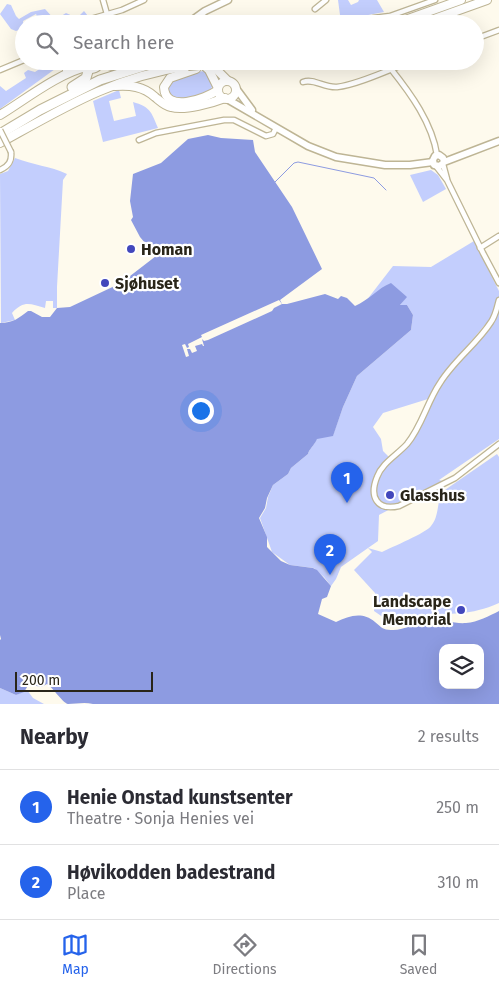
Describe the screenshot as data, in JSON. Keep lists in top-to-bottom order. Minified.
{"places":["Homan","Sjøhuset","Glasshus","Landscape Memorial"],"scale_bar":"200 m","page":{"search":"Search here","pins":["1","2"],"scale":"200 m","heading":["Nearby","2 results"],"list":[{"mark":"1","name":"Henie Onstad kunstsenter","note":"Theatre · Sonja Henies vei","value":"250 m"},{"mark":"2","name":"Høvikodden badestrand","note":"Place","value":"310 m"}],"nav":["Map","Directions","Saved"]}}
